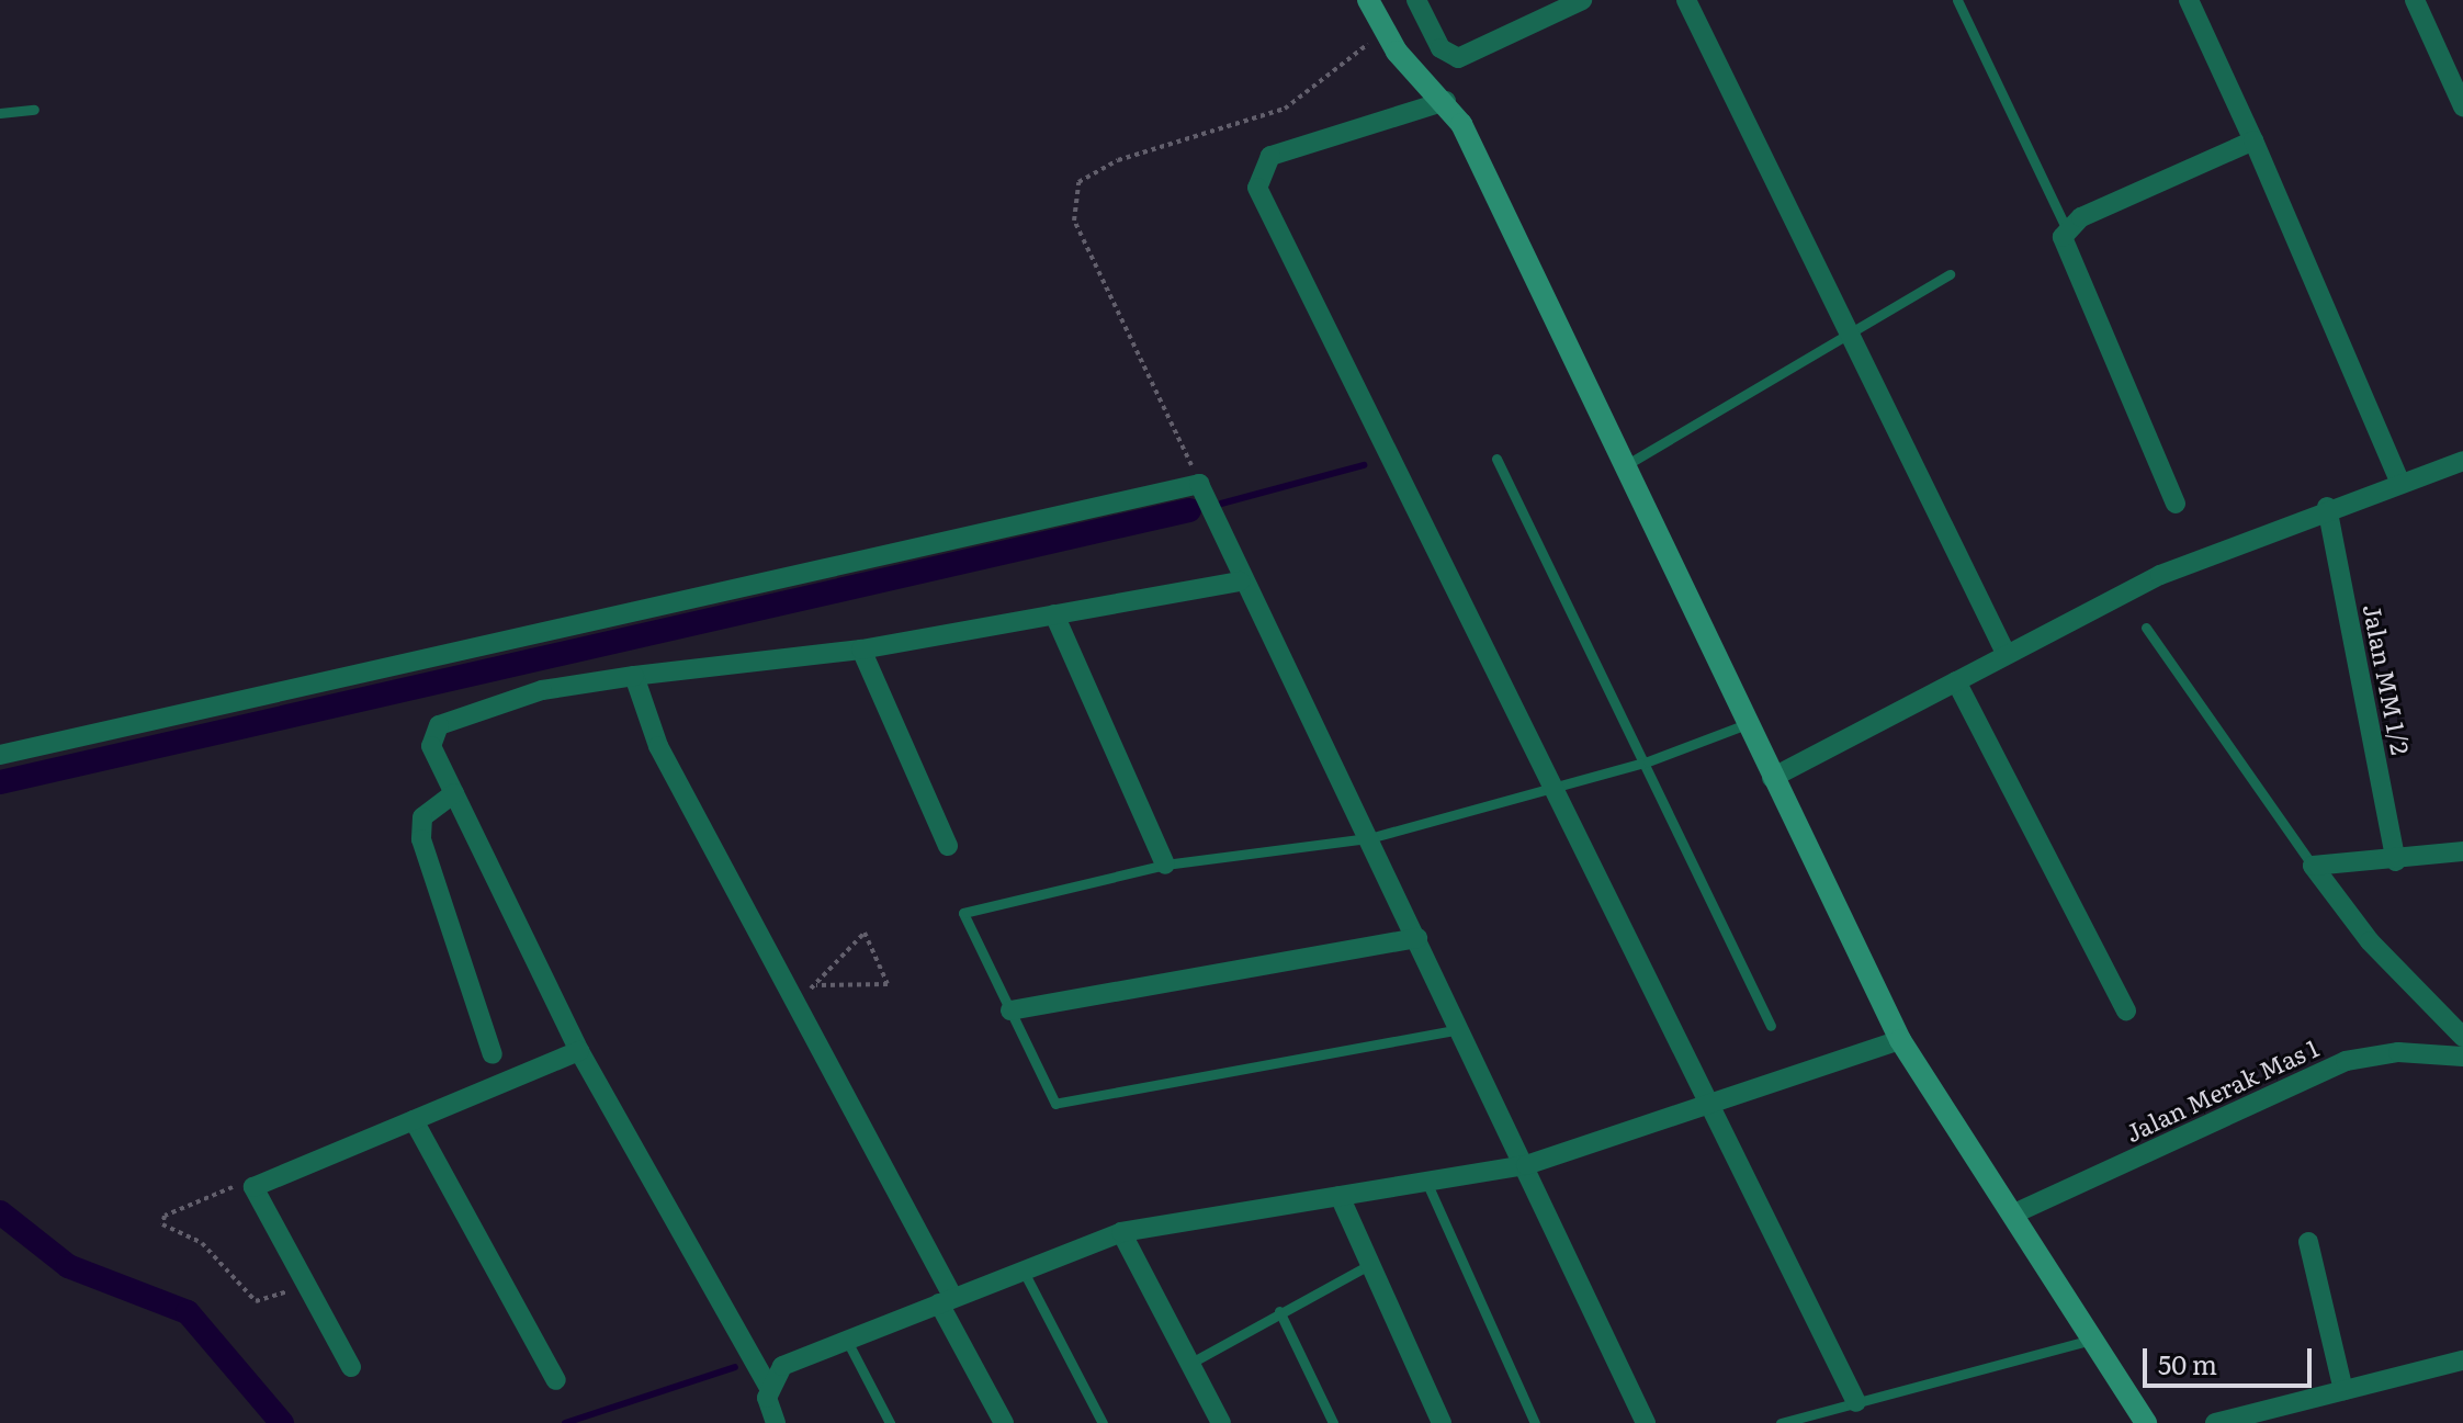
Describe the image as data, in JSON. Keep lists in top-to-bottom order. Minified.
{"streets":{"street":["Jalan MM 1/2","Jalan Merak Mas 1"]},"scale_bar":"50 m"}
